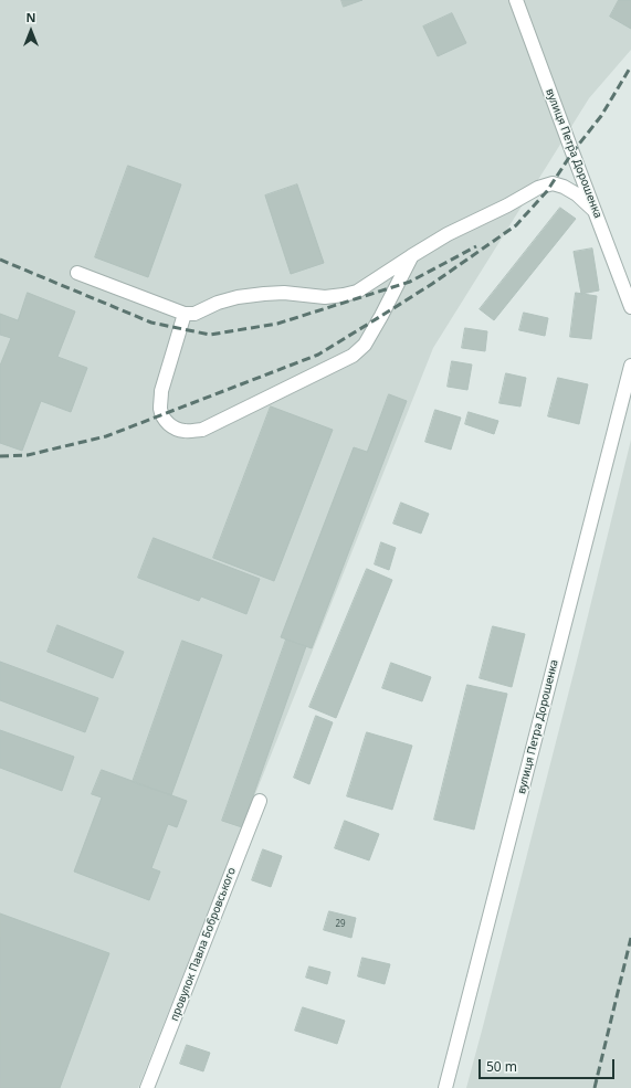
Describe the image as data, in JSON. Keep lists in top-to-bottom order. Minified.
{"streets":{"street":["вулиця Петра Дорошенка","провулок Павла Бобровського"]},"house_numbers":["29"],"scale_bar":"50 m","north":"top"}
